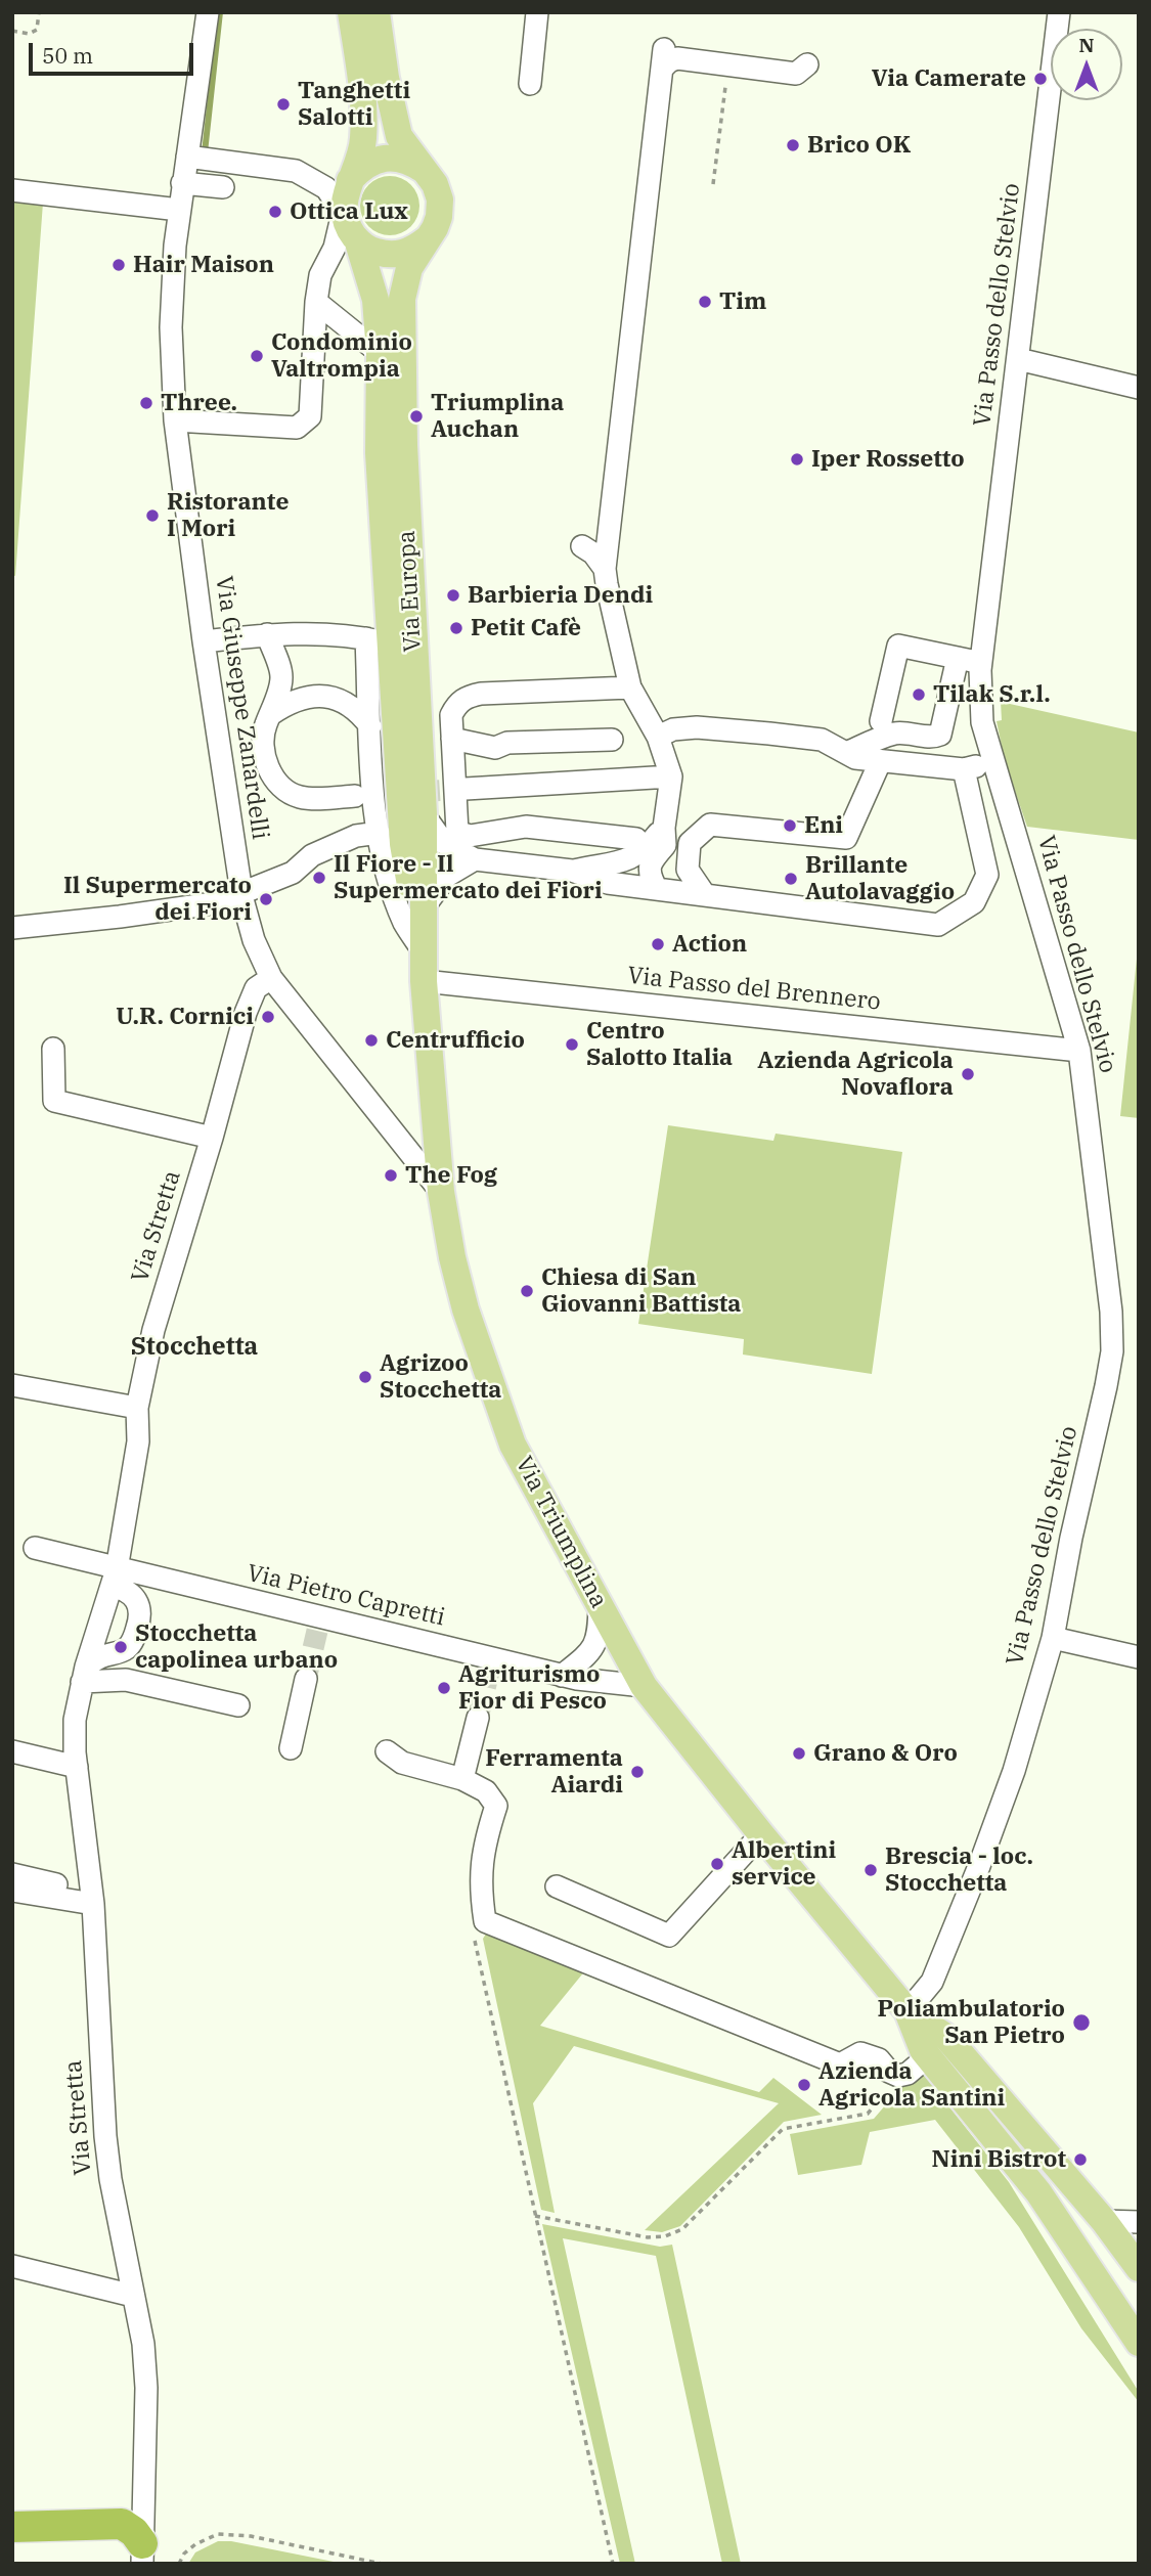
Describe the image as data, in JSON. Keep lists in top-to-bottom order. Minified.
{"streets":{"main road":["Via Europa","Via Triumplina"],"street":["Via Passo dello Stelvio","Via Giuseppe Zanardelli","Via Passo del Brennero","Via Stretta","Via Pietro Capretti"]},"crossings":[["Via Passo dello Stelvio","Via Passo del Brennero"],["Via Passo dello Stelvio","Via Triumplina"],["Via Europa","Via Passo del Brennero"],["Via Europa","Via Triumplina"],["Via Passo del Brennero","Via Triumplina"],["Via Stretta","Via Triumplina"],["Via Stretta","Via Pietro Capretti"],["Via Triumplina","Via Pietro Capretti"]],"districts":["Stocchetta"],"places":["Via Camerate","Tanghetti Salotti","Brico OK","Ottica Lux","Hair Maison","Tim","Condominio Valtrompia","Three.","Triumplina Auchan","Iper Rossetto","Ristorante I Mori","Barbieria Dendi","Petit Cafè","Tilak S.r.l.","Eni","Il Fiore - Il Supermercato dei Fiori","Brillante Autolavaggio","Il Supermercato dei Fiori","Action","U.R. Cornici","Centrufficio","Centro Salotto Italia","Azienda Agricola Novaflora","The Fog","Chiesa di San Giovanni Battista","Agrizoo Stocchetta","Stocchetta capolinea urbano","Agriturismo Fior di Pesco","Grano & Oro","Ferramenta Aiardi","Albertini service","Brescia - loc. Stocchetta","Poliambulatorio San Pietro","Azienda Agricola Santini","Nini Bistrot"],"scale_bar":"50 m","north":"top"}
